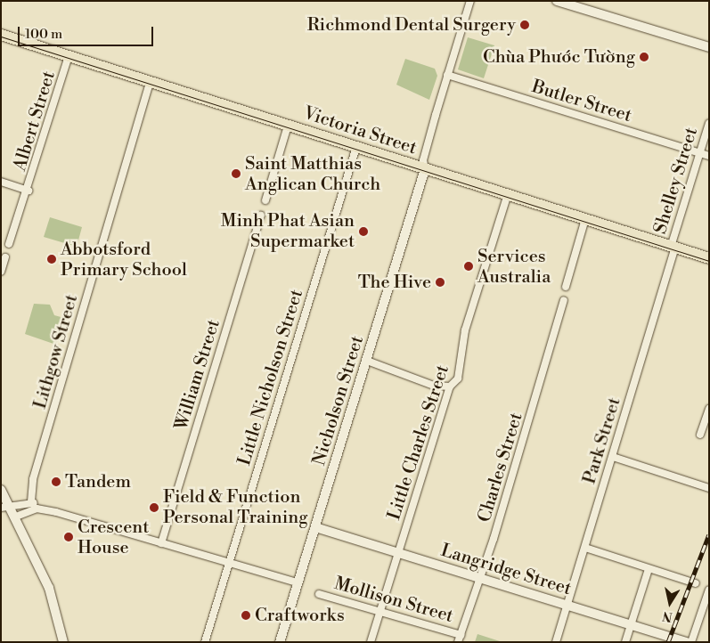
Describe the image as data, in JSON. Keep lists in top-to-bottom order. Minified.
{"streets":{"main road":["Victoria Street"],"street":["Butler Street","Albert Street","Shelley Street","Lithgow Street","William Street","Little Nicholson Street","Nicholson Street","Park Street","Little Charles Street","Charles Street","Langridge Street","Mollison Street"]},"crossings":[["Butler Street","Shelley Street"],["Albert Street","Victoria Street"],["Victoria Street","Shelley Street"],["Victoria Street","Lithgow Street"],["Victoria Street","Little Nicholson Street"],["Victoria Street","Nicholson Street"],["Victoria Street","Park Street"],["Shelley Street","Park Street"],["Nicholson Street","Langridge Street"],["Park Street","Langridge Street"],["Little Charles Street","Langridge Street"],["Little Charles Street","Mollison Street"],["Charles Street","Langridge Street"],["Charles Street","Mollison Street"]],"places":["Richmond Dental Surgery","Chùa Phước Tường","Saint Matthias Anglican Church","Minh Phat Asian Supermarket","Abbotsford Primary School","Services Australia","The Hive","Tandem","Field & Function Personal Training","Crescent House","Craftworks"],"scale_bar":"100 m","north":"bottom"}
